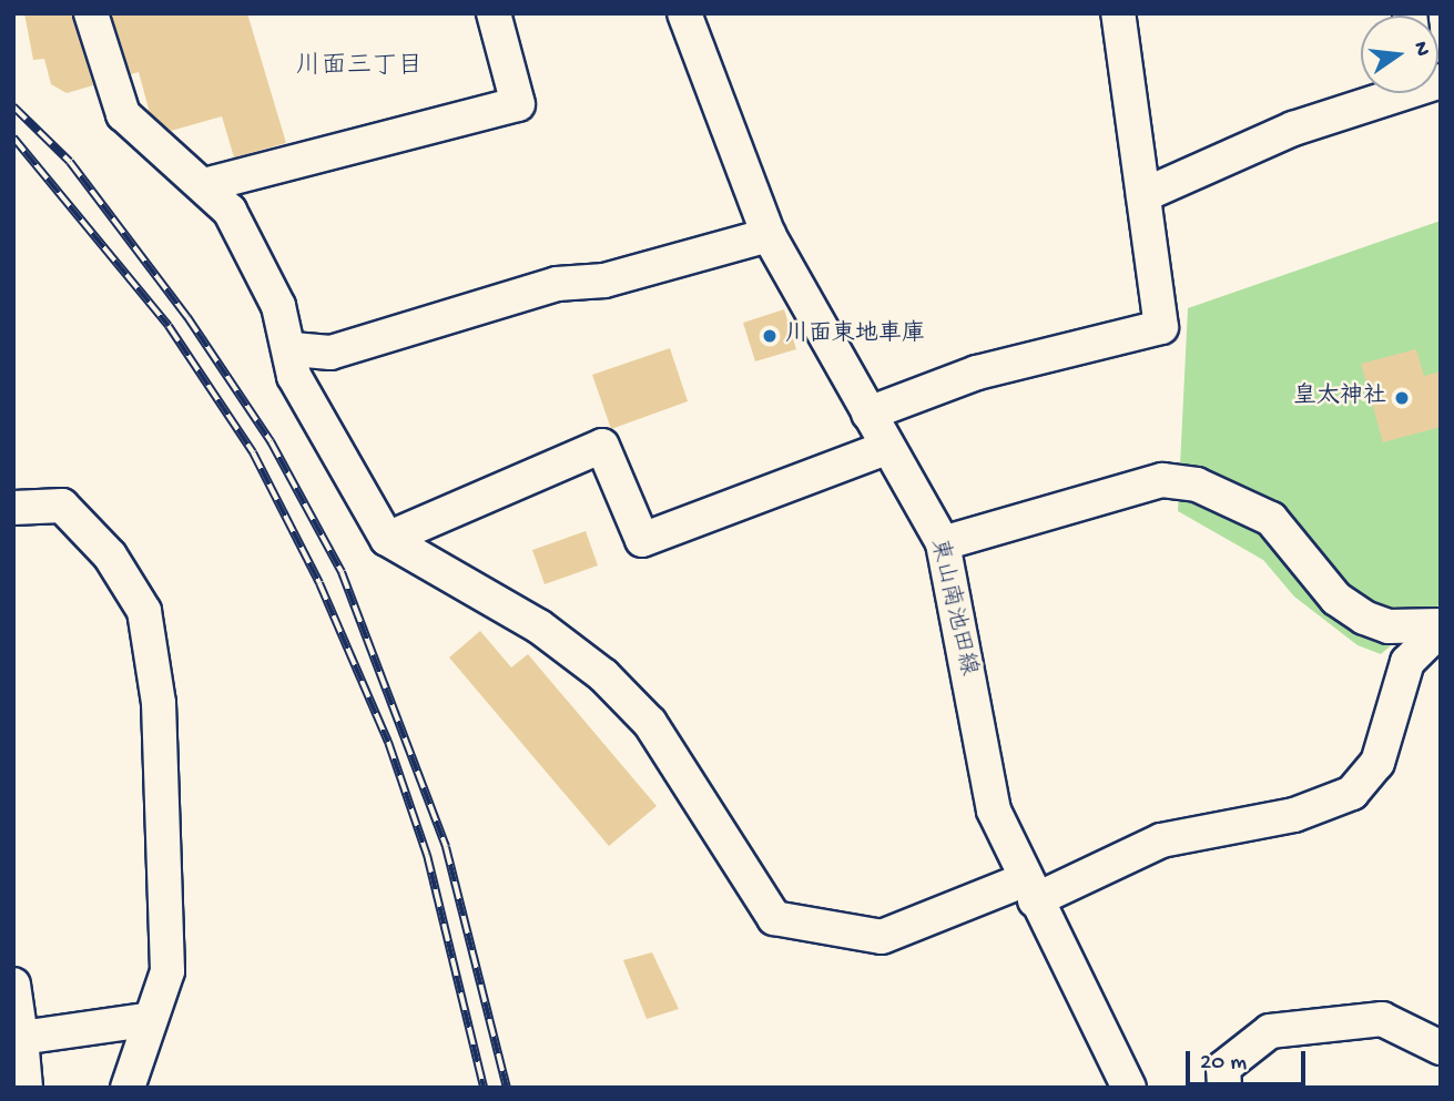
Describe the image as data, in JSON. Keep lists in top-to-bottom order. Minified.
{"streets":{"street":["東山南池田線"]},"districts":["川面三丁目"],"places":["川面東地車庫","皇太神社"],"scale_bar":"20 m","north":"right"}
